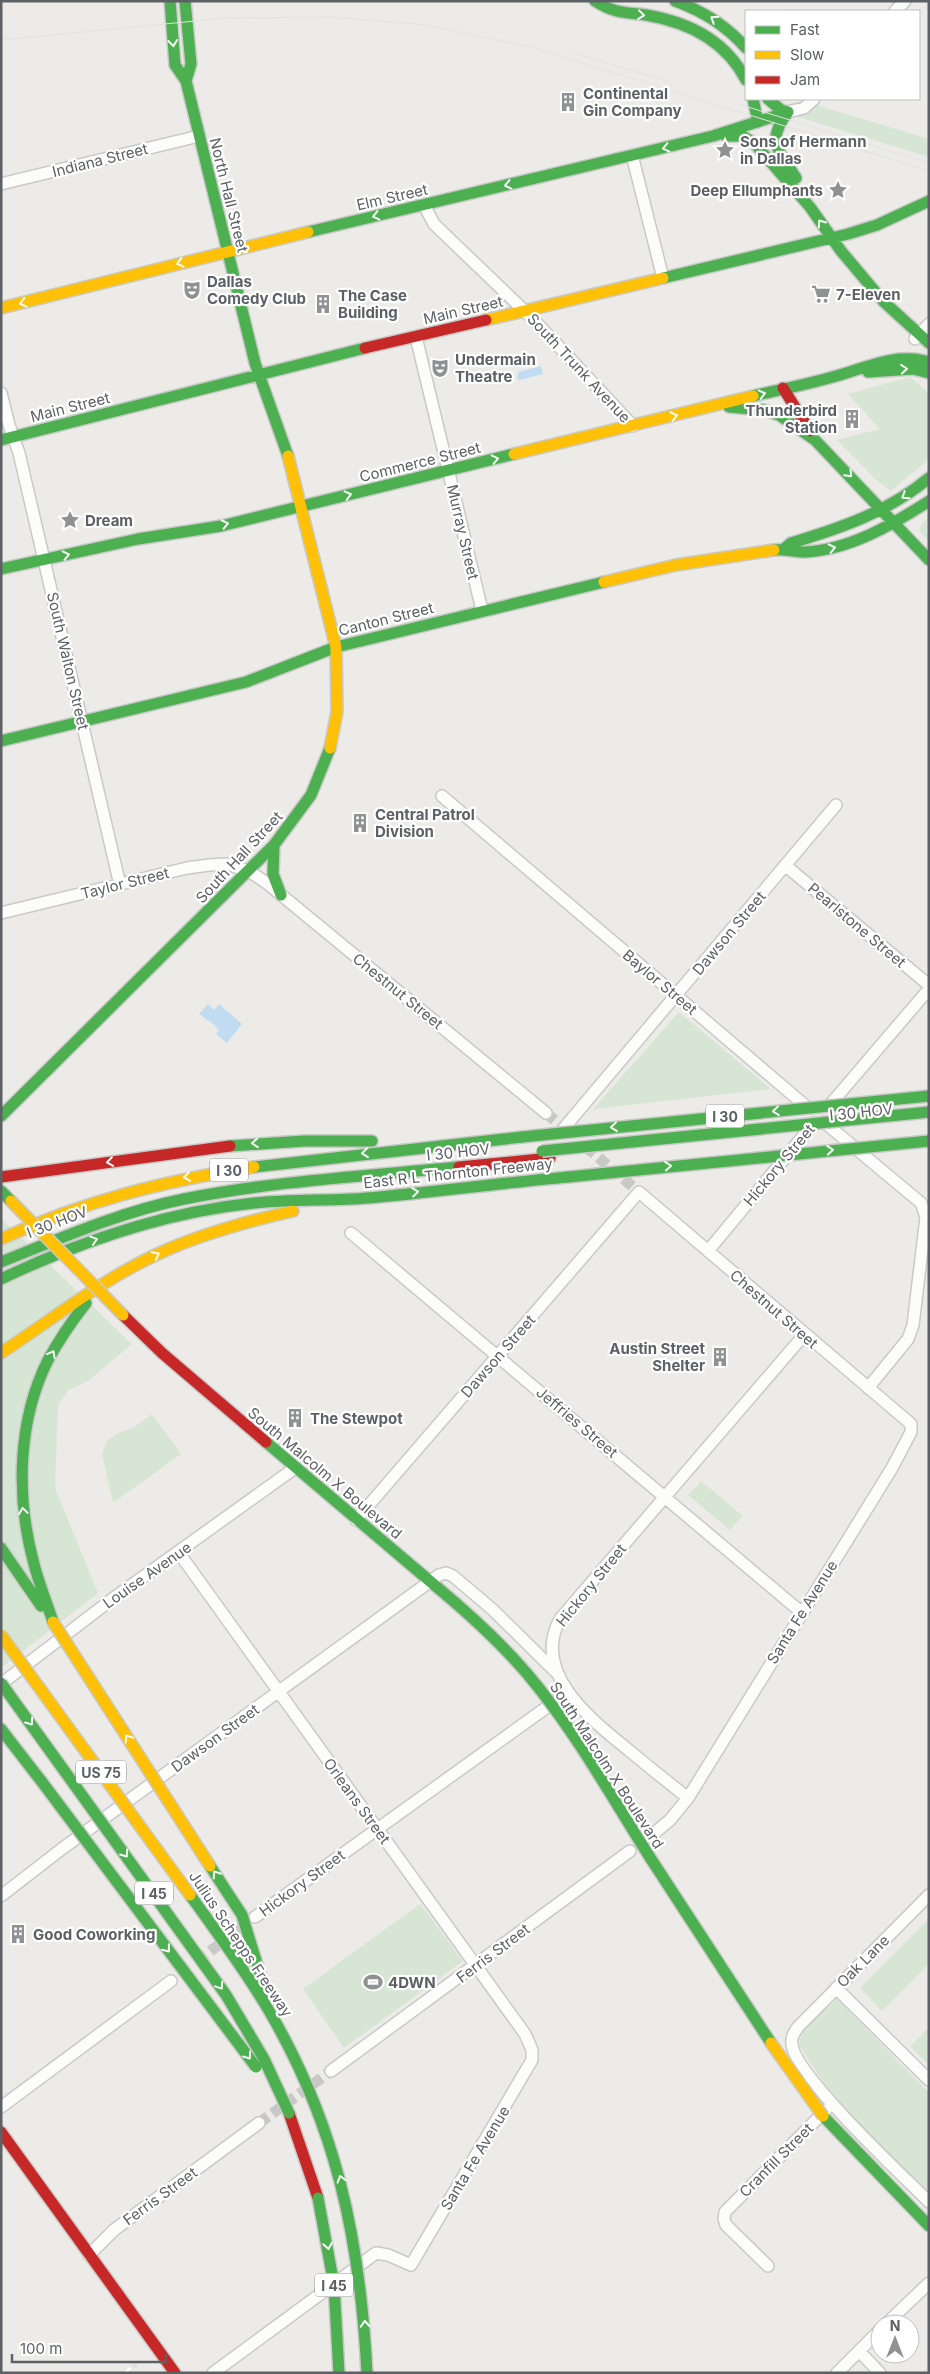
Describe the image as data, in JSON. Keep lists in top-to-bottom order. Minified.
{"streets":{"main road":["North Hall Street","Elm Street","Main Street","Commerce Street","Canton Street","South Hall Street","I 30 HOV","I 30","East R L Thornton Freeway","South Malcolm X Boulevard","US 75","I 45","Julius Schepps Freeway"],"street":["Indiana Street","South Trunk Avenue","Murray Street","South Walton Street","Taylor Street","Pearlstone Street","Dawson Street","Baylor Street","Chestnut Street","Hickory Street","Jeffries Street","Louise Avenue","Santa Fe Avenue","Orleans Street","Ferris Street","Oak Lane","Cranfill Street"]},"crossings":[["Indiana Street","North Hall Street"],["North Hall Street","Elm Street"],["North Hall Street","Main Street"],["North Hall Street","South Hall Street"],["Elm Street","South Trunk Avenue"],["Main Street","South Trunk Avenue"],["Main Street","Murray Street"],["Main Street","South Walton Street"],["Main Street","South Hall Street"],["South Trunk Avenue","Commerce Street"],["Commerce Street","Murray Street"],["Commerce Street","South Walton Street"],["Commerce Street","South Hall Street"],["Murray Street","Canton Street"],["Canton Street","South Walton Street"],["Canton Street","South Hall Street"],["South Walton Street","Taylor Street"],["South Hall Street","Taylor Street"],["South Hall Street","Chestnut Street"],["Taylor Street","Chestnut Street"],["Pearlstone Street","Dawson Street"],["Pearlstone Street","Hickory Street"],["Dawson Street","Baylor Street"],["Dawson Street","Chestnut Street"],["Dawson Street","Jeffries Street"],["Dawson Street","South Malcolm X Boulevard"],["Dawson Street","Orleans Street"],["Baylor Street","Chestnut Street"],["Baylor Street","Hickory Street"],["Chestnut Street","Hickory Street"],["Chestnut Street","Santa Fe Avenue"],["Hickory Street","Jeffries Street"],["Hickory Street","Orleans Street"],["Jeffries Street","Santa Fe Avenue"],["South Malcolm X Boulevard","Louise Avenue"],["Louise Avenue","Orleans Street"],["Louise Avenue","I 45"],["Santa Fe Avenue","Orleans Street"],["Orleans Street","Ferris Street"],["Oak Lane","Cranfill Street"]],"one_way":["Elm Street","Commerce Street"],"places":{"building":["Continental Gin Company","The Case Building","Thunderbird Station","Central Patrol Division","Austin Street Shelter","The Stewpot","Good Coworking"],"place":["Sons of Hermann in Dallas","Deep Ellumphants","Dream"],"theatre":["Dallas Comedy Club","Undermain Theatre"],"supermarket":["7-Eleven"],"sports":["4DWN"]},"legend":["Fast","Slow","Jam"],"scale_bar":"100 m","north":"top"}
